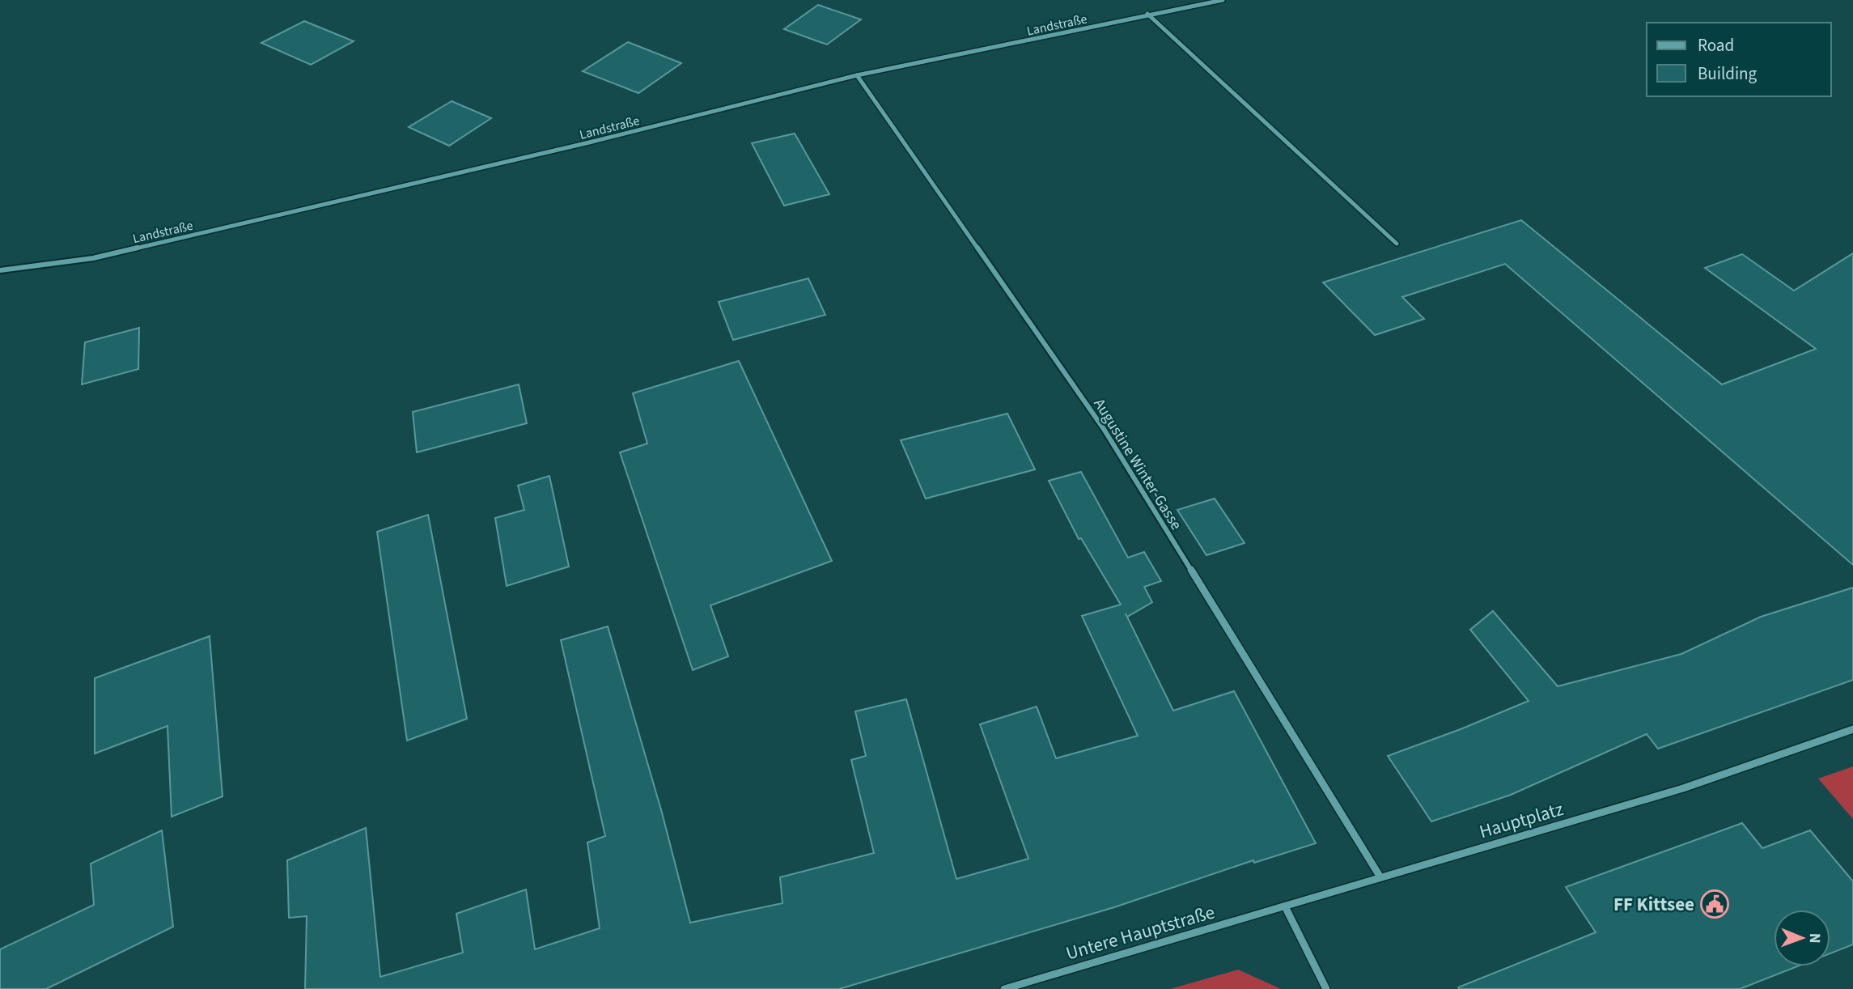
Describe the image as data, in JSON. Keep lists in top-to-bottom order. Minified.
{"streets":{"street":["Landstraße","Augustine Winter-Gasse","Hauptplatz","Untere Hauptstraße"]},"crossings":[["Landstraße","Augustine Winter-Gasse"],["Augustine Winter-Gasse","Hauptplatz"],["Hauptplatz","Untere Hauptstraße"]],"places":{"public building":["FF Kittsee"]},"legend":["Road","Building"],"north":"right"}
